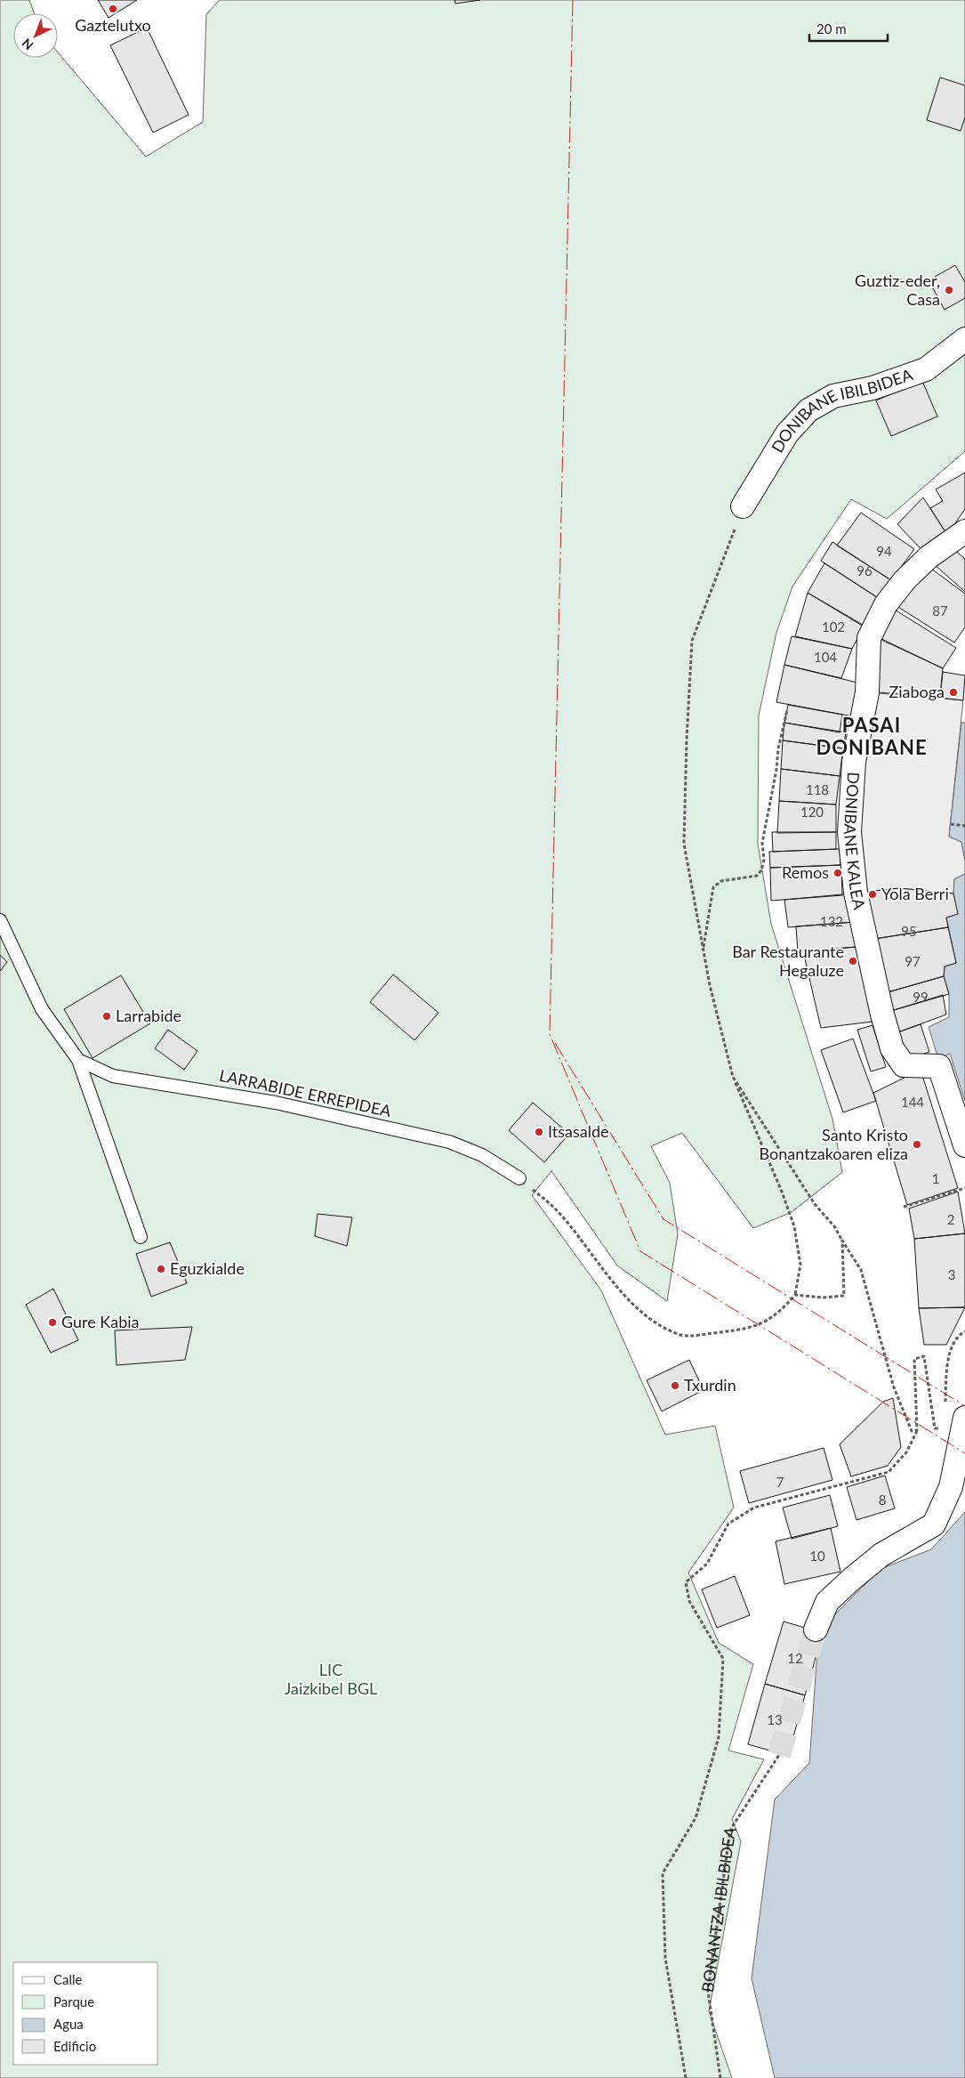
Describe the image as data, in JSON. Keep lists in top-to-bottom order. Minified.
{"streets":{"street":["DONIBANE IBILBIDEA","DONIBANE KALEA"],"lane":["LARRABIDE ERREPIDEA"],"path":["BONANTZA IBILBIDEA"]},"districts":["PASAI DONIBANE"],"parks":["LIC Jaizkibel BGL"],"places":["Gaztelutxo","Guztiz-eder, Casa","Ziaboga","Remos","Yola Berri","Bar Restaurante Hegaluze","Larrabide","Itsasalde","Santo Kristo Bonantzakoaren eliza","Eguzkialde","Gure Kabia","Txurdin"],"house_numbers":["94","96","87","102","104","118","120","132","95","97","99","144","1","2","3","7","8","10","12","13"],"legend":["Calle","Parque","Agua","Edificio"],"scale_bar":"20 m","north":"bottom left"}
